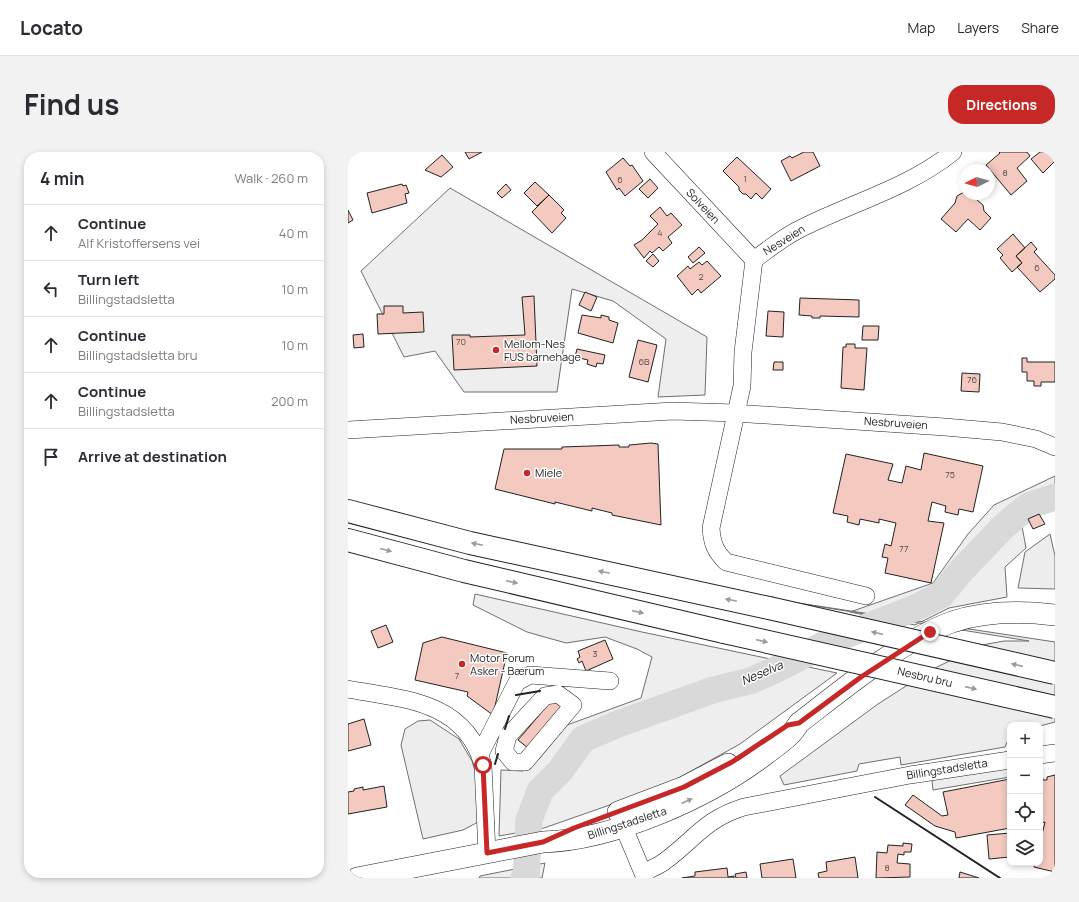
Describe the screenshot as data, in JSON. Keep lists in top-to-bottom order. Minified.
{"streets":{"highway":["Nesbru bru"],"main road":["Billingstadsletta"],"street":["Solveien","Nesveien","Nesbruveien"]},"crossings":[["Solveien","Nesveien"],["Nesveien","Nesbruveien"]],"water":["Neselva"],"places":["Mellom-Nes FUS barnehage","Miele","Motor Forum Asker - Bærum"],"house_numbers":["8","1","6","4","6","2","70","6B","76","75","77","3","7","8"],"north":"left","page":{"header":"Locato","nav":["Map","Layers","Share"],"title":"Find us","buttons":"Directions","heading":["4 min","Walk · 260 m"],"list":[["Continue","Alf Kristoffersens vei","40 m"],["Turn left","Billingstadsletta","10 m"],["Continue","Billingstadsletta bru","10 m"],["Continue","Billingstadsletta","200 m"],"Arrive at destination"],"map_buttons":["+","−"]}}
